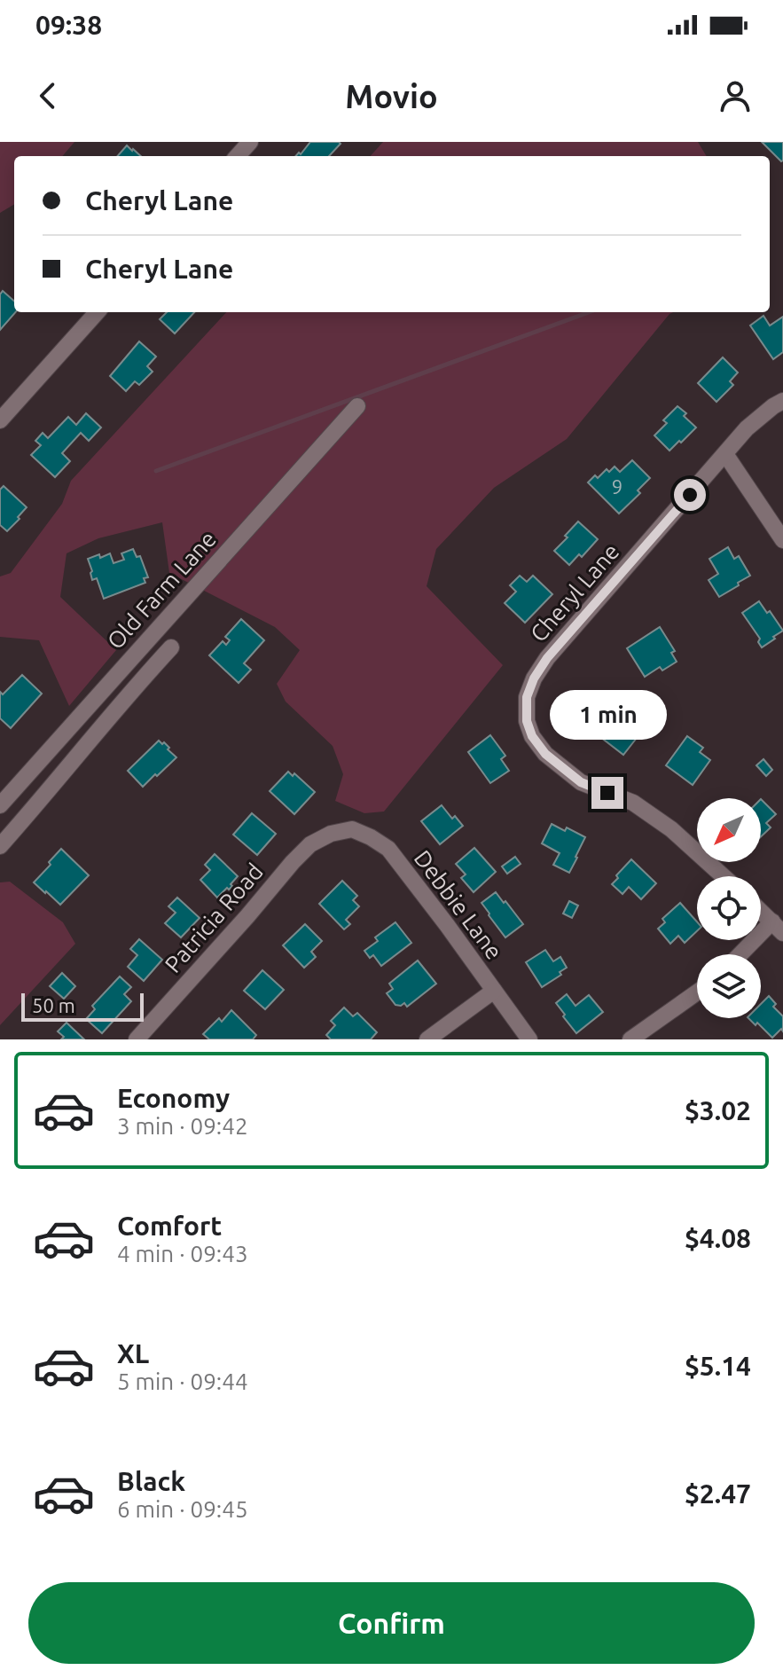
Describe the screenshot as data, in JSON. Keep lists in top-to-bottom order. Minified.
{"streets":{"street":["Old Farm Lane","Cheryl Lane","Debbie Lane","Patricia Road"]},"crossings":[["Debbie Lane","Patricia Road"]],"house_numbers":["9"],"scale_bar":"50 m","north":"bottom left","page":{"status":"09:38","header":"Movio","banner":["Cheryl Lane","Cheryl Lane"],"bubble":"1 min","scale":"50 m","list":[{"name":"Economy","note":"3 min · 09:42","value":"$3.02"},{"name":"Comfort","note":"4 min · 09:43","value":"$4.08"},{"name":"XL","note":"5 min · 09:44","value":"$5.14"},{"name":"Black","note":"6 min · 09:45","value":"$2.47"}],"buttons":"Confirm"}}
